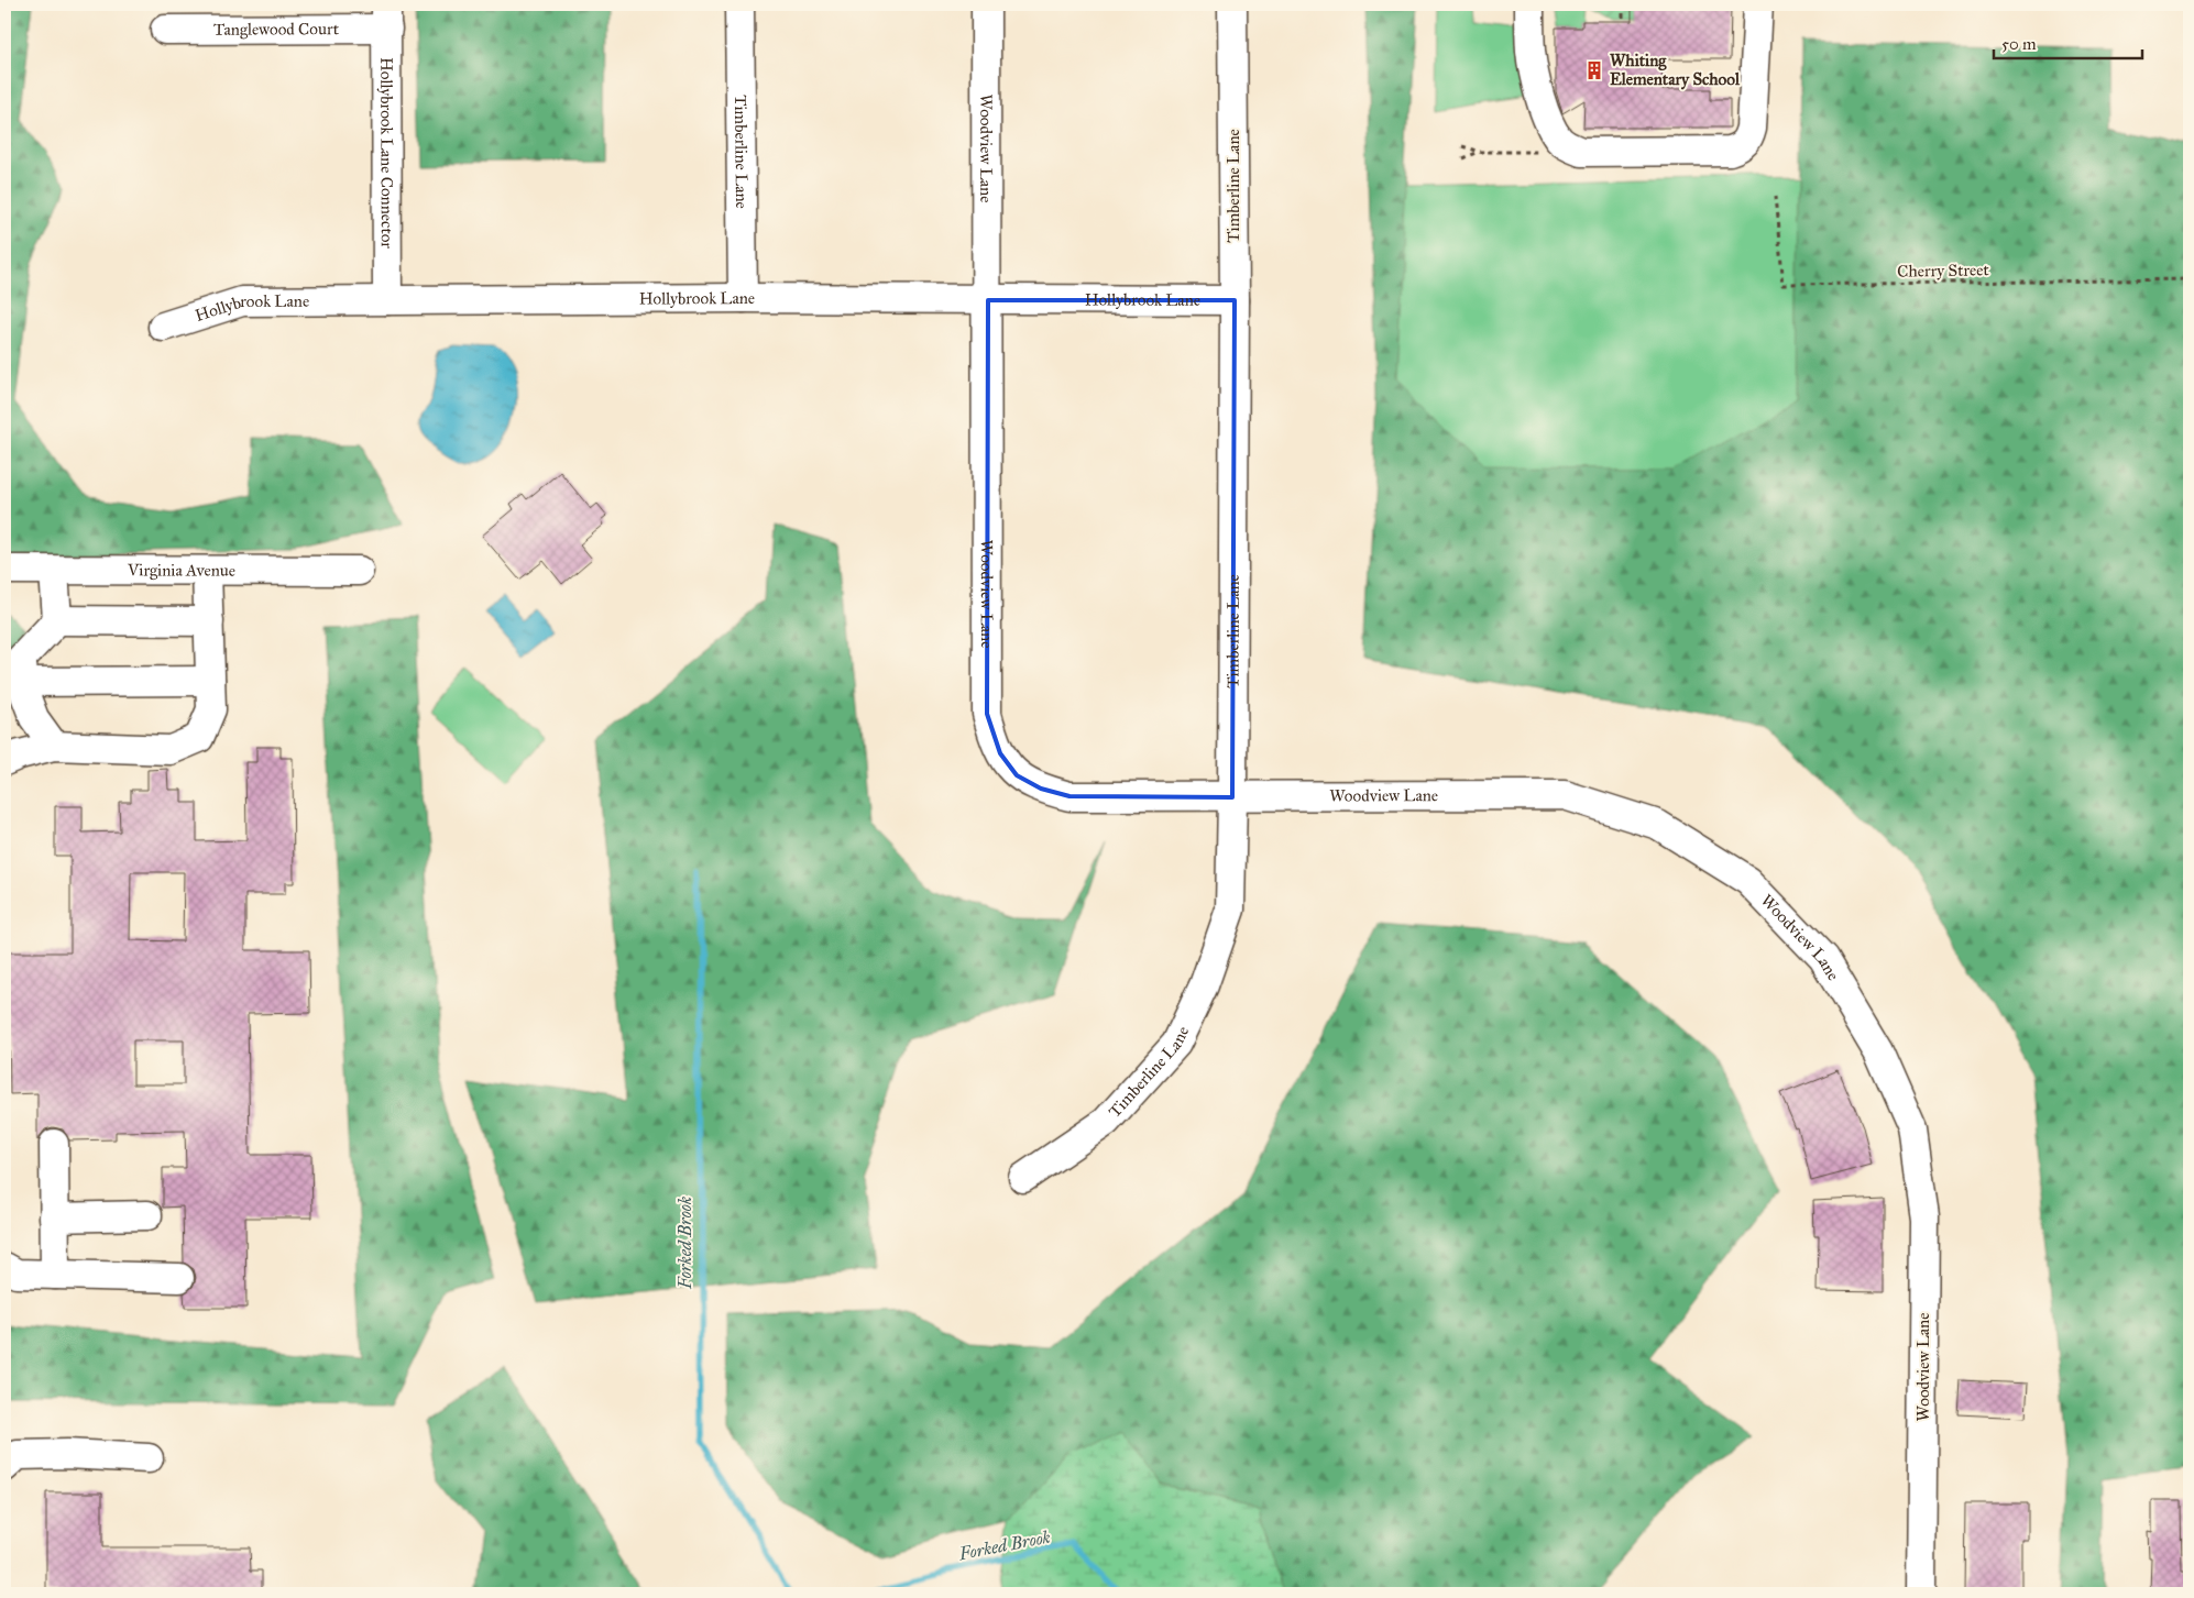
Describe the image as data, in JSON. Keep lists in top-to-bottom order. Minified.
{"streets":{"street":["Tanglewood Court","Woodview Lane","Timberline Lane","Hollybrook Lane Connector","Hollybrook Lane","Virginia Avenue"],"path":["Cherry Street"]},"crossings":[["Tanglewood Court","Hollybrook Lane Connector"],["Woodview Lane","Timberline Lane"],["Woodview Lane","Hollybrook Lane"],["Timberline Lane","Hollybrook Lane"],["Hollybrook Lane Connector","Hollybrook Lane"]],"water":["Forked Brook"],"places":{"building":["Whiting Elementary School"]},"scale_bar":"50 m"}
